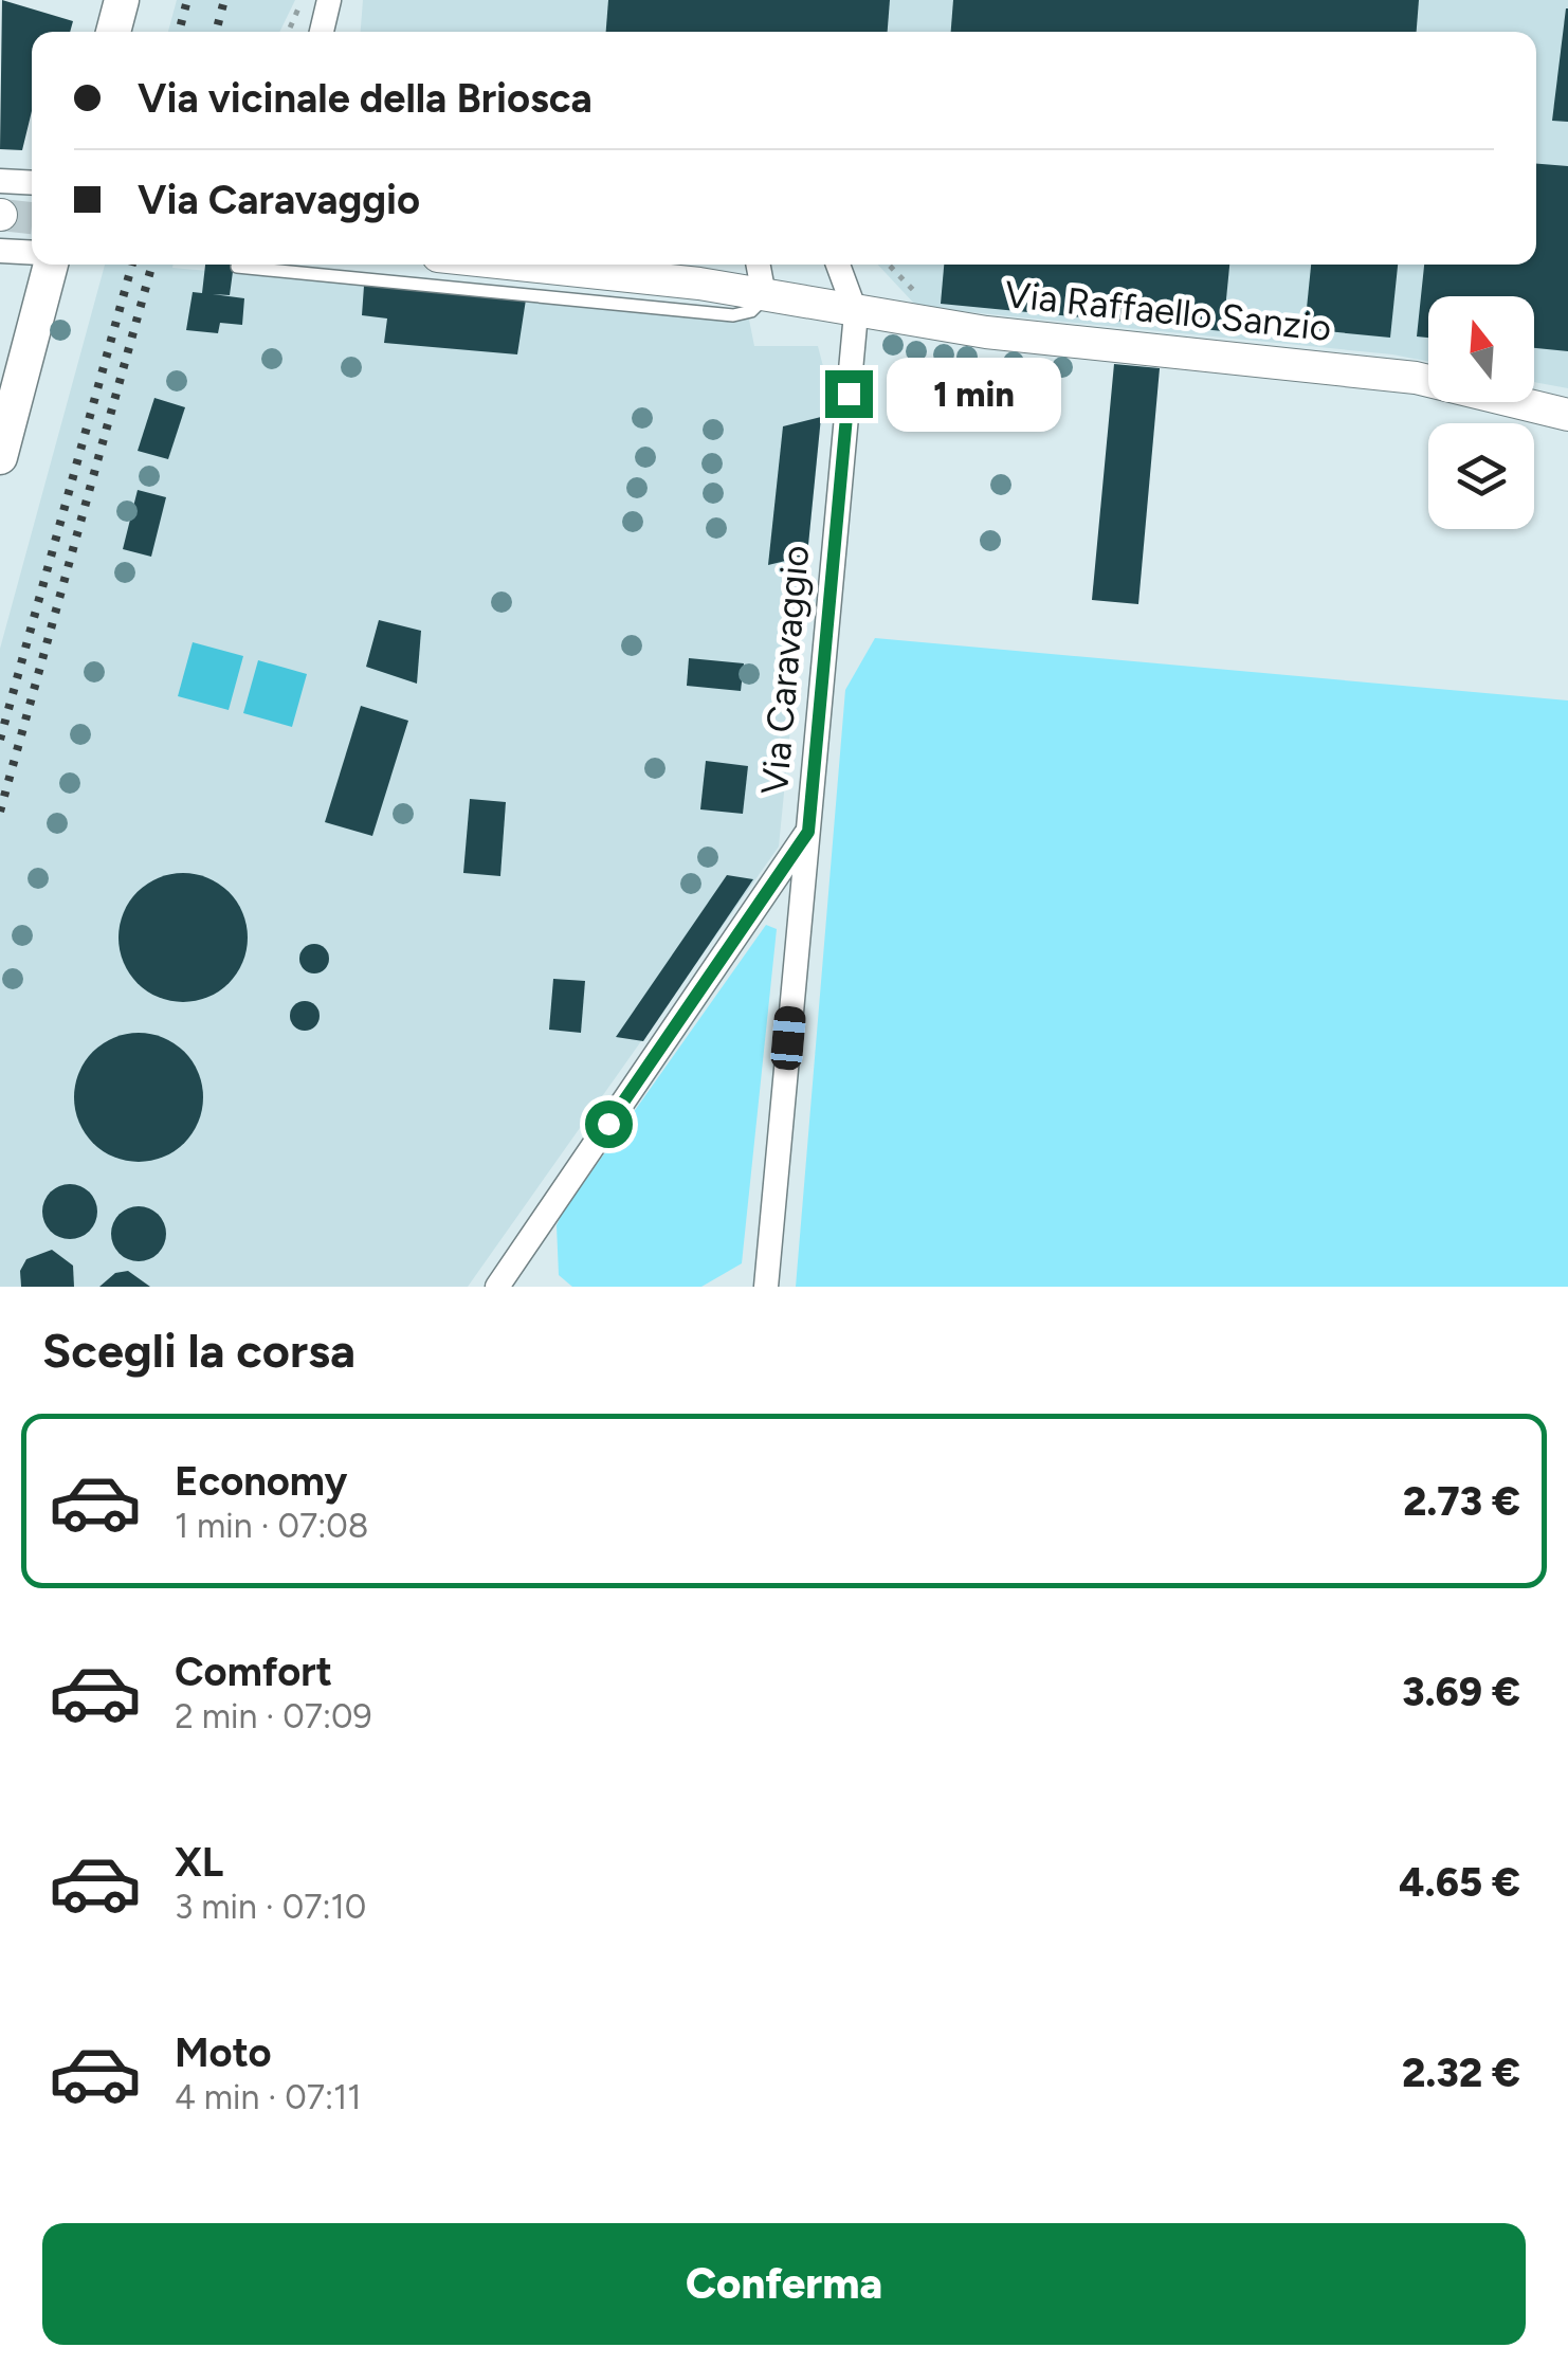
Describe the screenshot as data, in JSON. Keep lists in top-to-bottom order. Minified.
{"streets":{"street":["Via Raffaello Sanzio","Via Caravaggio"]},"crossings":[["Via Raffaello Sanzio","Via Caravaggio"]],"north":"top","page":{"banner":["Via vicinale della Briosca","Via Caravaggio"],"bubble":"1 min","heading":"Scegli la corsa","list":[{"name":"Economy","note":"1 min · 07:08","value":"2.73 €"},{"name":"Comfort","note":"2 min · 07:09","value":"3.69 €"},{"name":"XL","note":"3 min · 07:10","value":"4.65 €"},{"name":"Moto","note":"4 min · 07:11","value":"2.32 €"}],"buttons":"Conferma"}}
